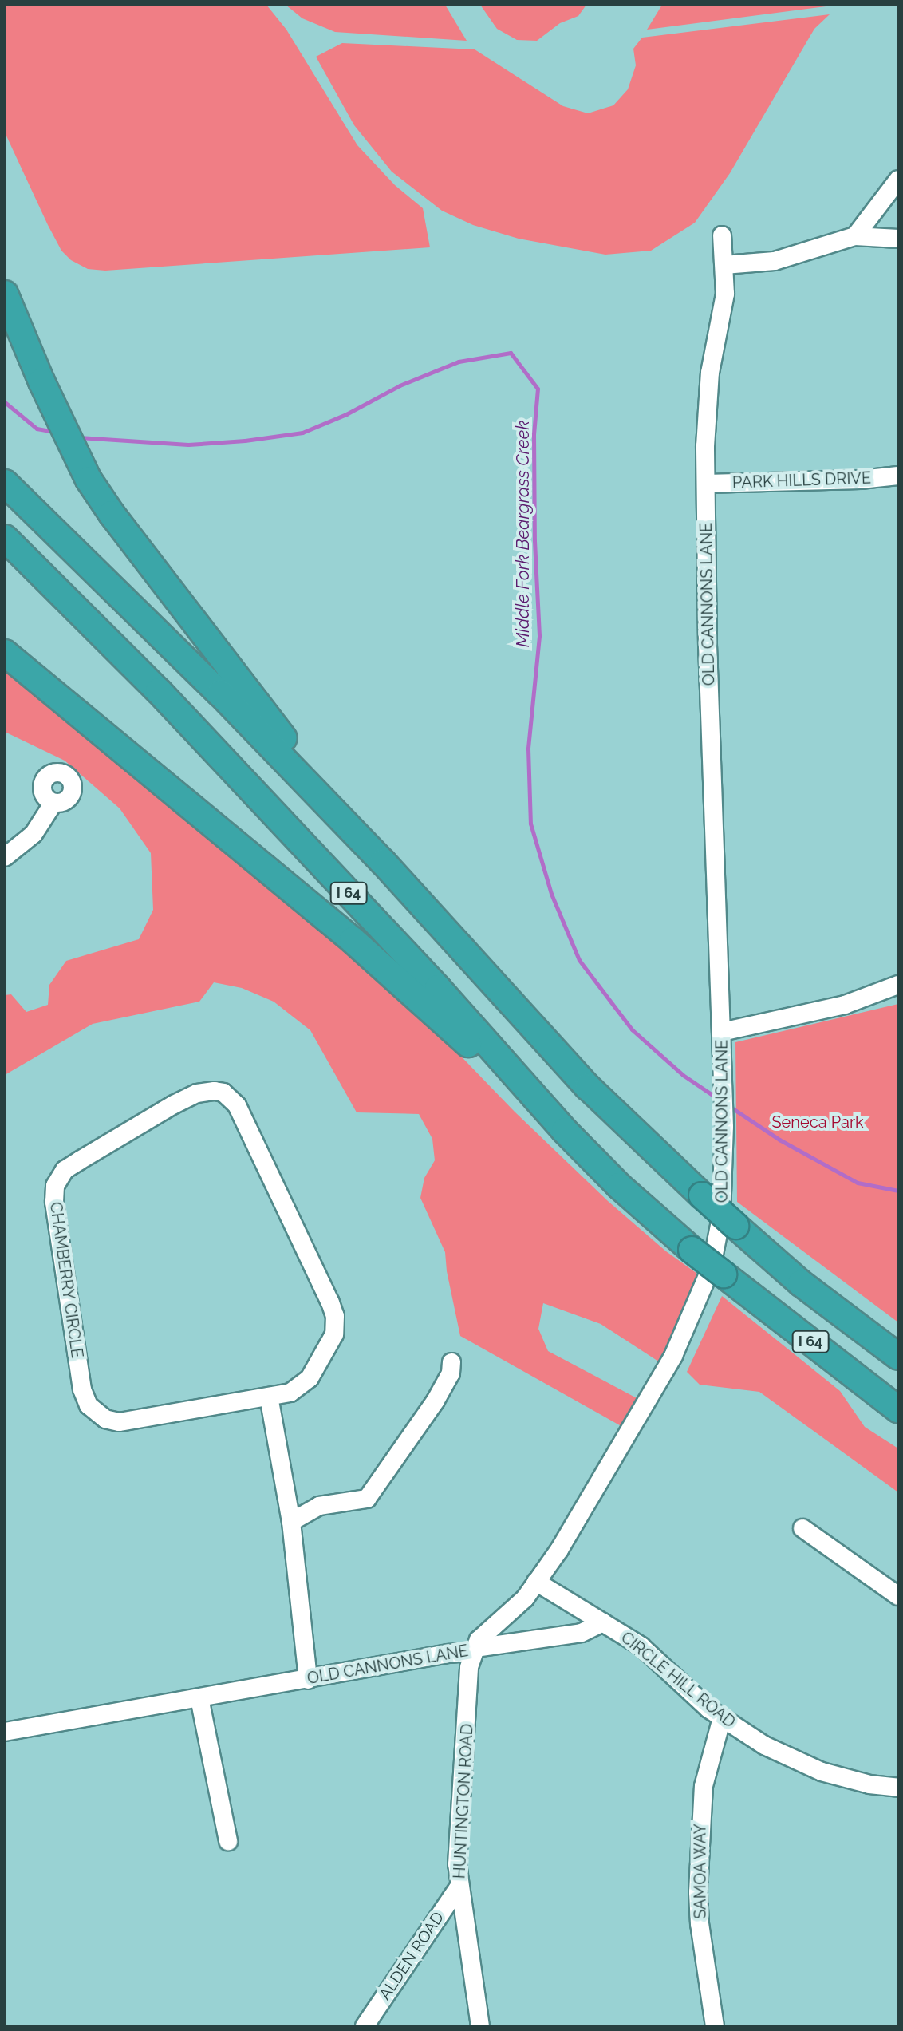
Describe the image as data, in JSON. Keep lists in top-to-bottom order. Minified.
{"streets":{"highway":["I 64"],"street":["PARK HILLS DRIVE","OLD CANNONS LANE","CHAMBERRY CIRCLE","CIRCLE HILL ROAD","HUNTINGTON ROAD","SAMOA WAY","ALDEN ROAD"]},"crossings":[["PARK HILLS DRIVE","OLD CANNONS LANE"],["OLD CANNONS LANE","CIRCLE HILL ROAD"],["OLD CANNONS LANE","HUNTINGTON ROAD"],["CIRCLE HILL ROAD","SAMOA WAY"],["HUNTINGTON ROAD","ALDEN ROAD"]],"water":["Middle Fork Beargrass Creek"],"parks":["Seneca Park"]}
